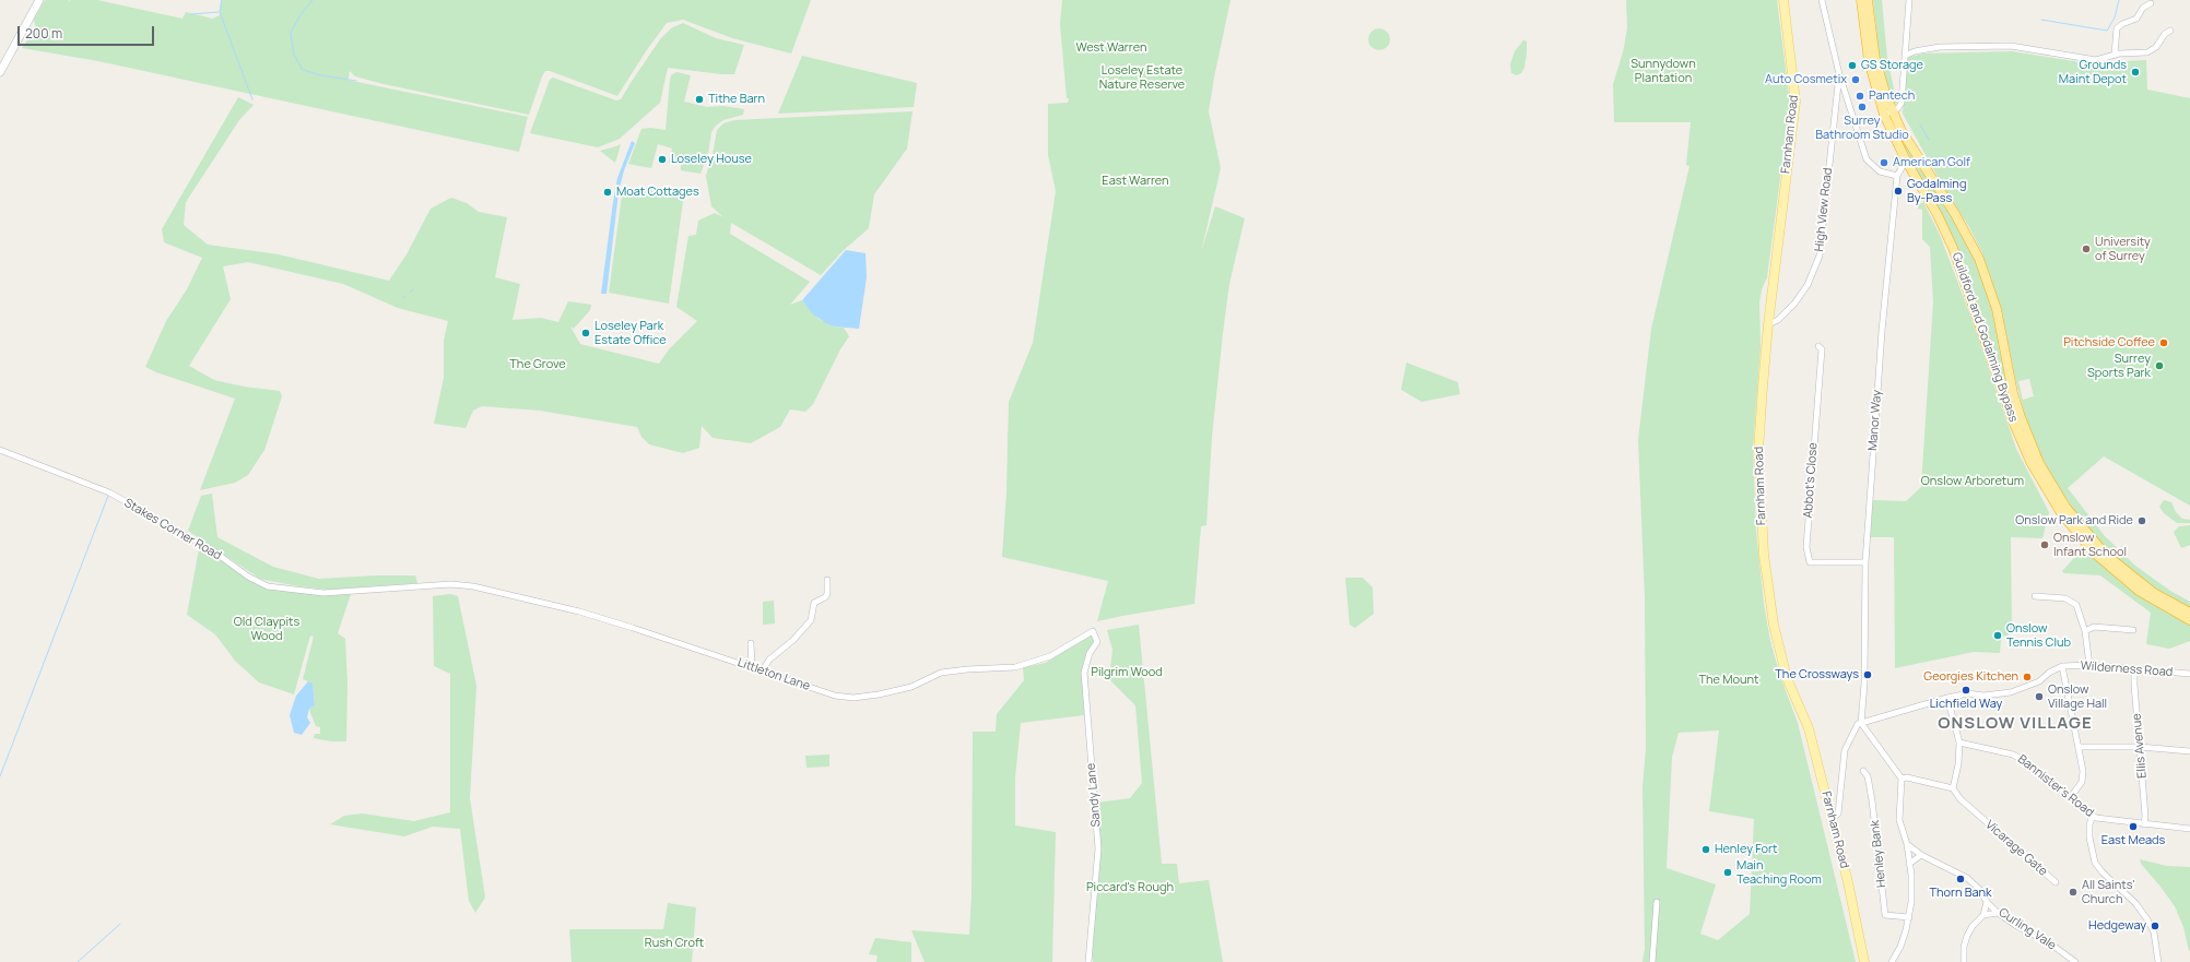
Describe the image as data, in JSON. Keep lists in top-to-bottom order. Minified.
{"streets":{"highway":["Guildford and Godalming Bypass"],"main road":["Farnham Road"],"street":["High View Road","Manor Way","Abbot's Close","Stakes Corner Road","Wilderness Road","Littleton Lane","Ellis Avenue","Bannister's Road","Sandy Lane","Vicarage Gate","Henley Bank","Curling Vale"]},"crossings":[["Farnham Road","High View Road"],["High View Road","Manor Way"],["Guildford and Godalming Bypass","Manor Way"],["Manor Way","Abbot's Close"],["Stakes Corner Road","Littleton Lane"],["Wilderness Road","Ellis Avenue"],["Littleton Lane","Sandy Lane"],["Ellis Avenue","Bannister's Road"]],"districts":["ONSLOW VILLAGE"],"parks":["West Warren","Sunnydown Plantation","Loseley Estate Nature Reserve","East Warren","The Grove","Onslow Arboretum","Old Claypits Wood","Pilgrim Wood","The Mount","Piccard's Rough","Rush Croft"],"places":["GS Storage","Grounds Maint Depot","Auto Cosmetix","Pantech","Tithe Barn","Surrey Bathroom Studio","Loseley House","American Golf","Godalming By-Pass","Moat Cottages","University of Surrey","Loseley Park Estate Office","Pitchside Coffee","Surrey Sports Park","Onslow Park and Ride","Onslow Infant School","Onslow Tennis Club","The Crossways","Georgies Kitchen","Lichfield Way","Onslow Village Hall","East Meads","Henley Fort","Main Teaching Room","Thorn Bank","All Saints' Church","Hedgeway"],"scale_bar":"200 m"}
